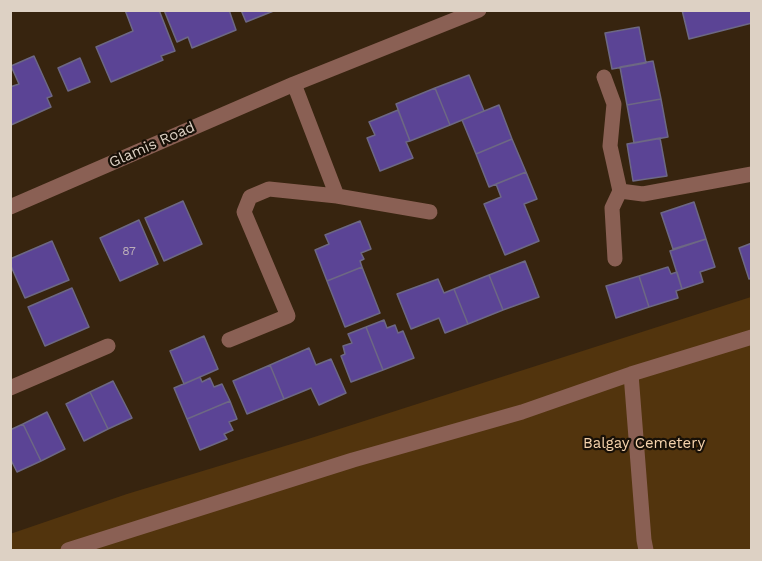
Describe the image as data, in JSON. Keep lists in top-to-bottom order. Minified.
{"streets":{"street":["Glamis Road"]},"parks":["Balgay Cemetery"],"house_numbers":["87"]}
